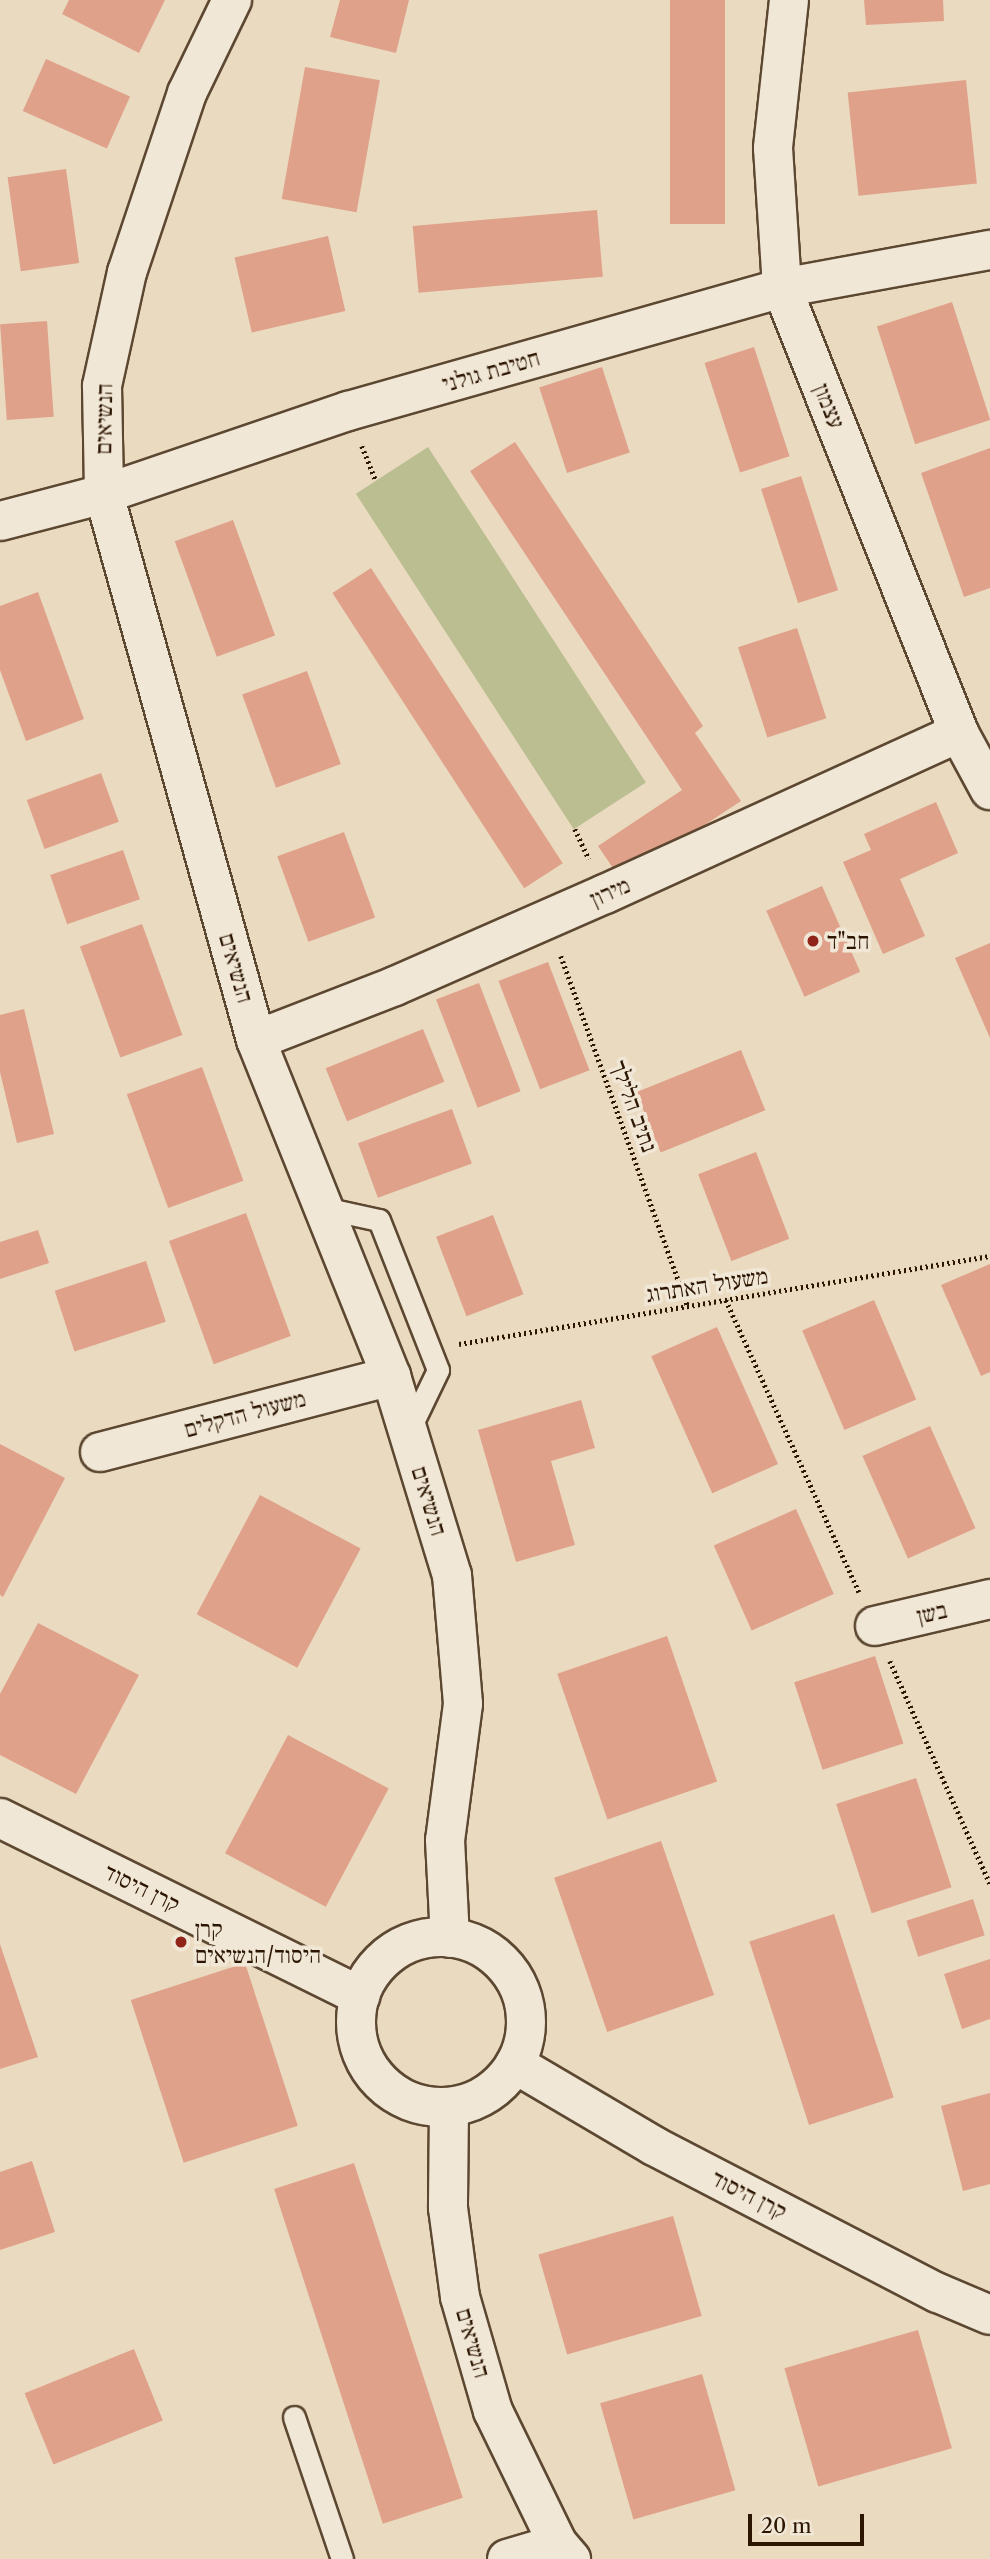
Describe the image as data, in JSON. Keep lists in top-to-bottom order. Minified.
{"streets":{"street":["חטיבת גולני","עצמון","הנשיאים","מירון","משעול הדקלים","בשן","קרן היסוד"],"path":["נתיב הלילך","משעול האתרוג"]},"crossings":[["חטיבת גולני","עצמון"],["חטיבת גולני","הנשיאים"],["עצמון","מירון"],["הנשיאים","מירון"],["הנשיאים","משעול הדקלים"],["הנשיאים","קרן היסוד"],["מירון","נתיב הלילך"],["נתיב הלילך","משעול האתרוג"]],"places":["חב\"ד","קרן היסוד/הנשיאים"],"scale_bar":"20 m"}
